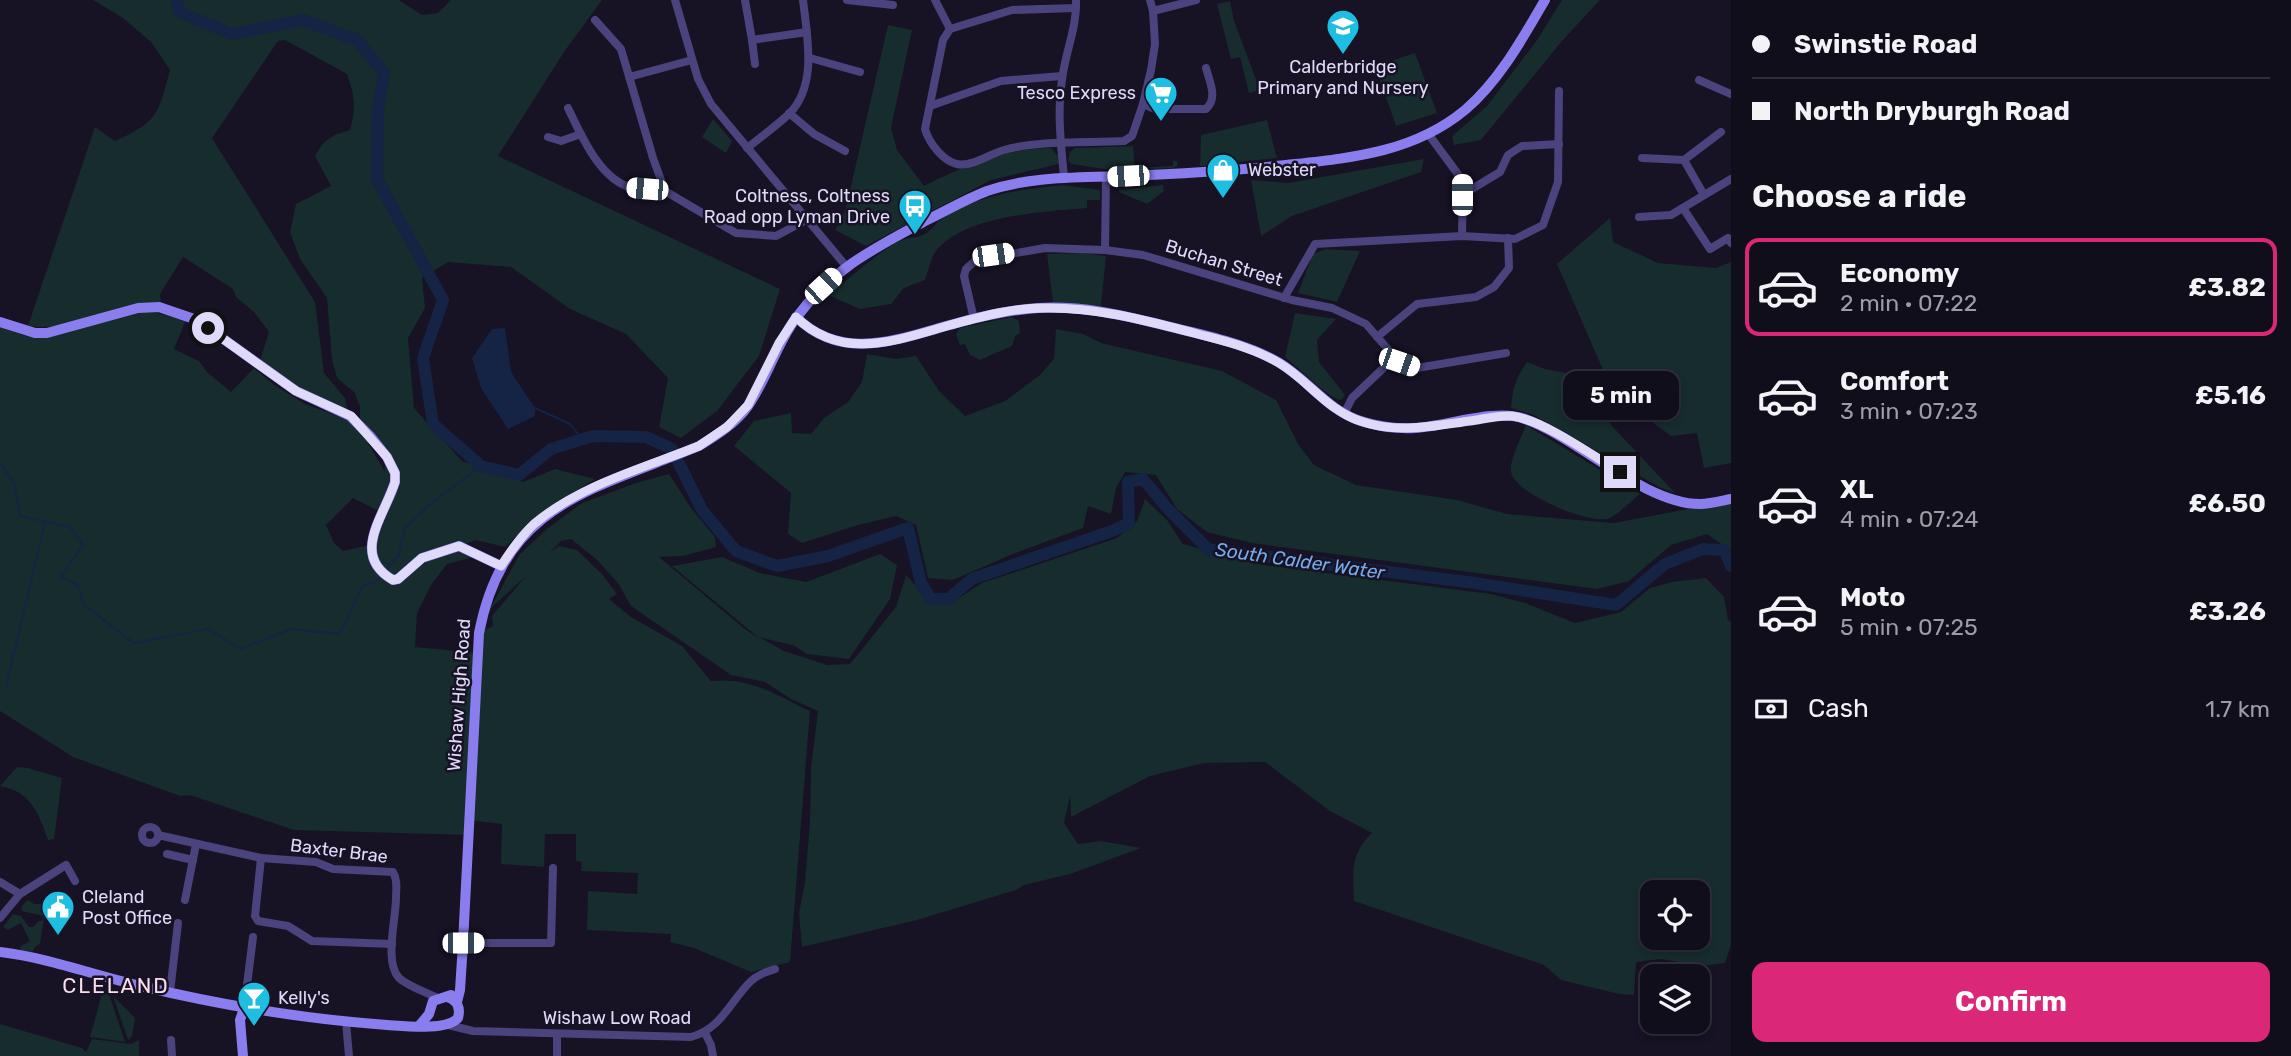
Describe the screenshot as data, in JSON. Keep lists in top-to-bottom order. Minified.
{"streets":{"street":["Buchan Street","Wishaw High Road","Baxter Brae","Wishaw Low Road"]},"crossings":[["Wishaw High Road","Baxter Brae"]],"districts":["CLELAND"],"water":["South Calder Water"],"places":{"school or university":["Calderbridge Primary and Nursery"],"supermarket":["Tesco Express"],"shop":["Webster"],"bus stop":["Coltness, Coltness Road opp Lyman Drive"],"public building":["Cleland Post Office"],"bar":["Kelly's"]},"page":{"banner":["Swinstie Road","North Dryburgh Road"],"heading":"Choose a ride","list":[{"name":"Economy","note":"2 min · 07:22","value":"£3.82"},{"name":"Comfort","note":"3 min · 07:23","value":"£5.16"},{"name":"XL","note":"4 min · 07:24","value":"£6.50"},{"name":"Moto","note":"5 min · 07:25","value":"£3.26"}],"bubble":"5 min","pay":["Cash","1.7 km"],"buttons":"Confirm"}}
